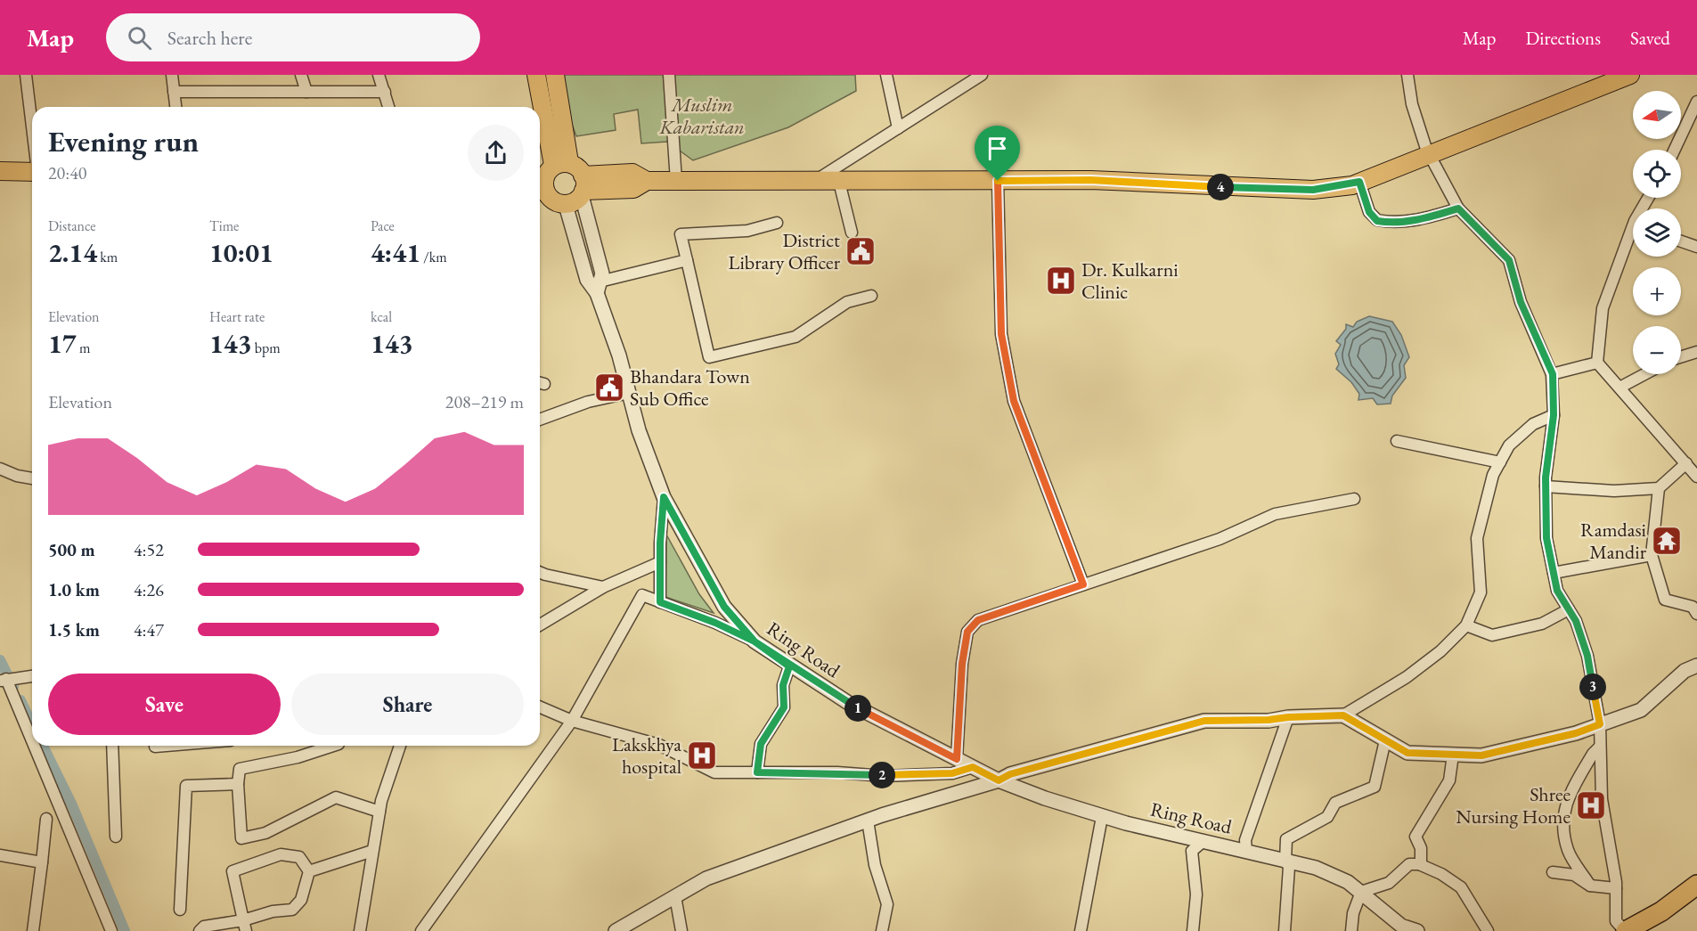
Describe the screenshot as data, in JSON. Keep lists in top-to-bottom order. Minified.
{"streets":{"street":["Ring Road"]},"parks":["Muslim Kabaristan"],"places":{"public building":["District Library Officer","Bhandara Town Sub Office"],"hospital":["Dr. Kulkarni Clinic","Lakskhya hospital","Shree Nursing Home"],"temple":["Ramdasi Mandir"]},"north":"left","page":{"header":"Map","search":"Search here","nav":["Map","Directions","Saved"],"map_buttons":["+","−"],"heading":["Evening run","20:40"],"pins":["4","3","1","2"],"stats":[["Distance","2.14 km"],["Time","10:01"],["Pace","4:41 /km"],["Elevation","17 m"],["Heart rate","143 bpm"],["kcal","143"]],"chart":["Elevation","208–219 m"],"list":[{"name":"500 m","note":"4:52"},{"name":"1.0 km","note":"4:26"},{"name":"1.5 km","note":"4:47"}],"buttons":["Save","Share"]}}
